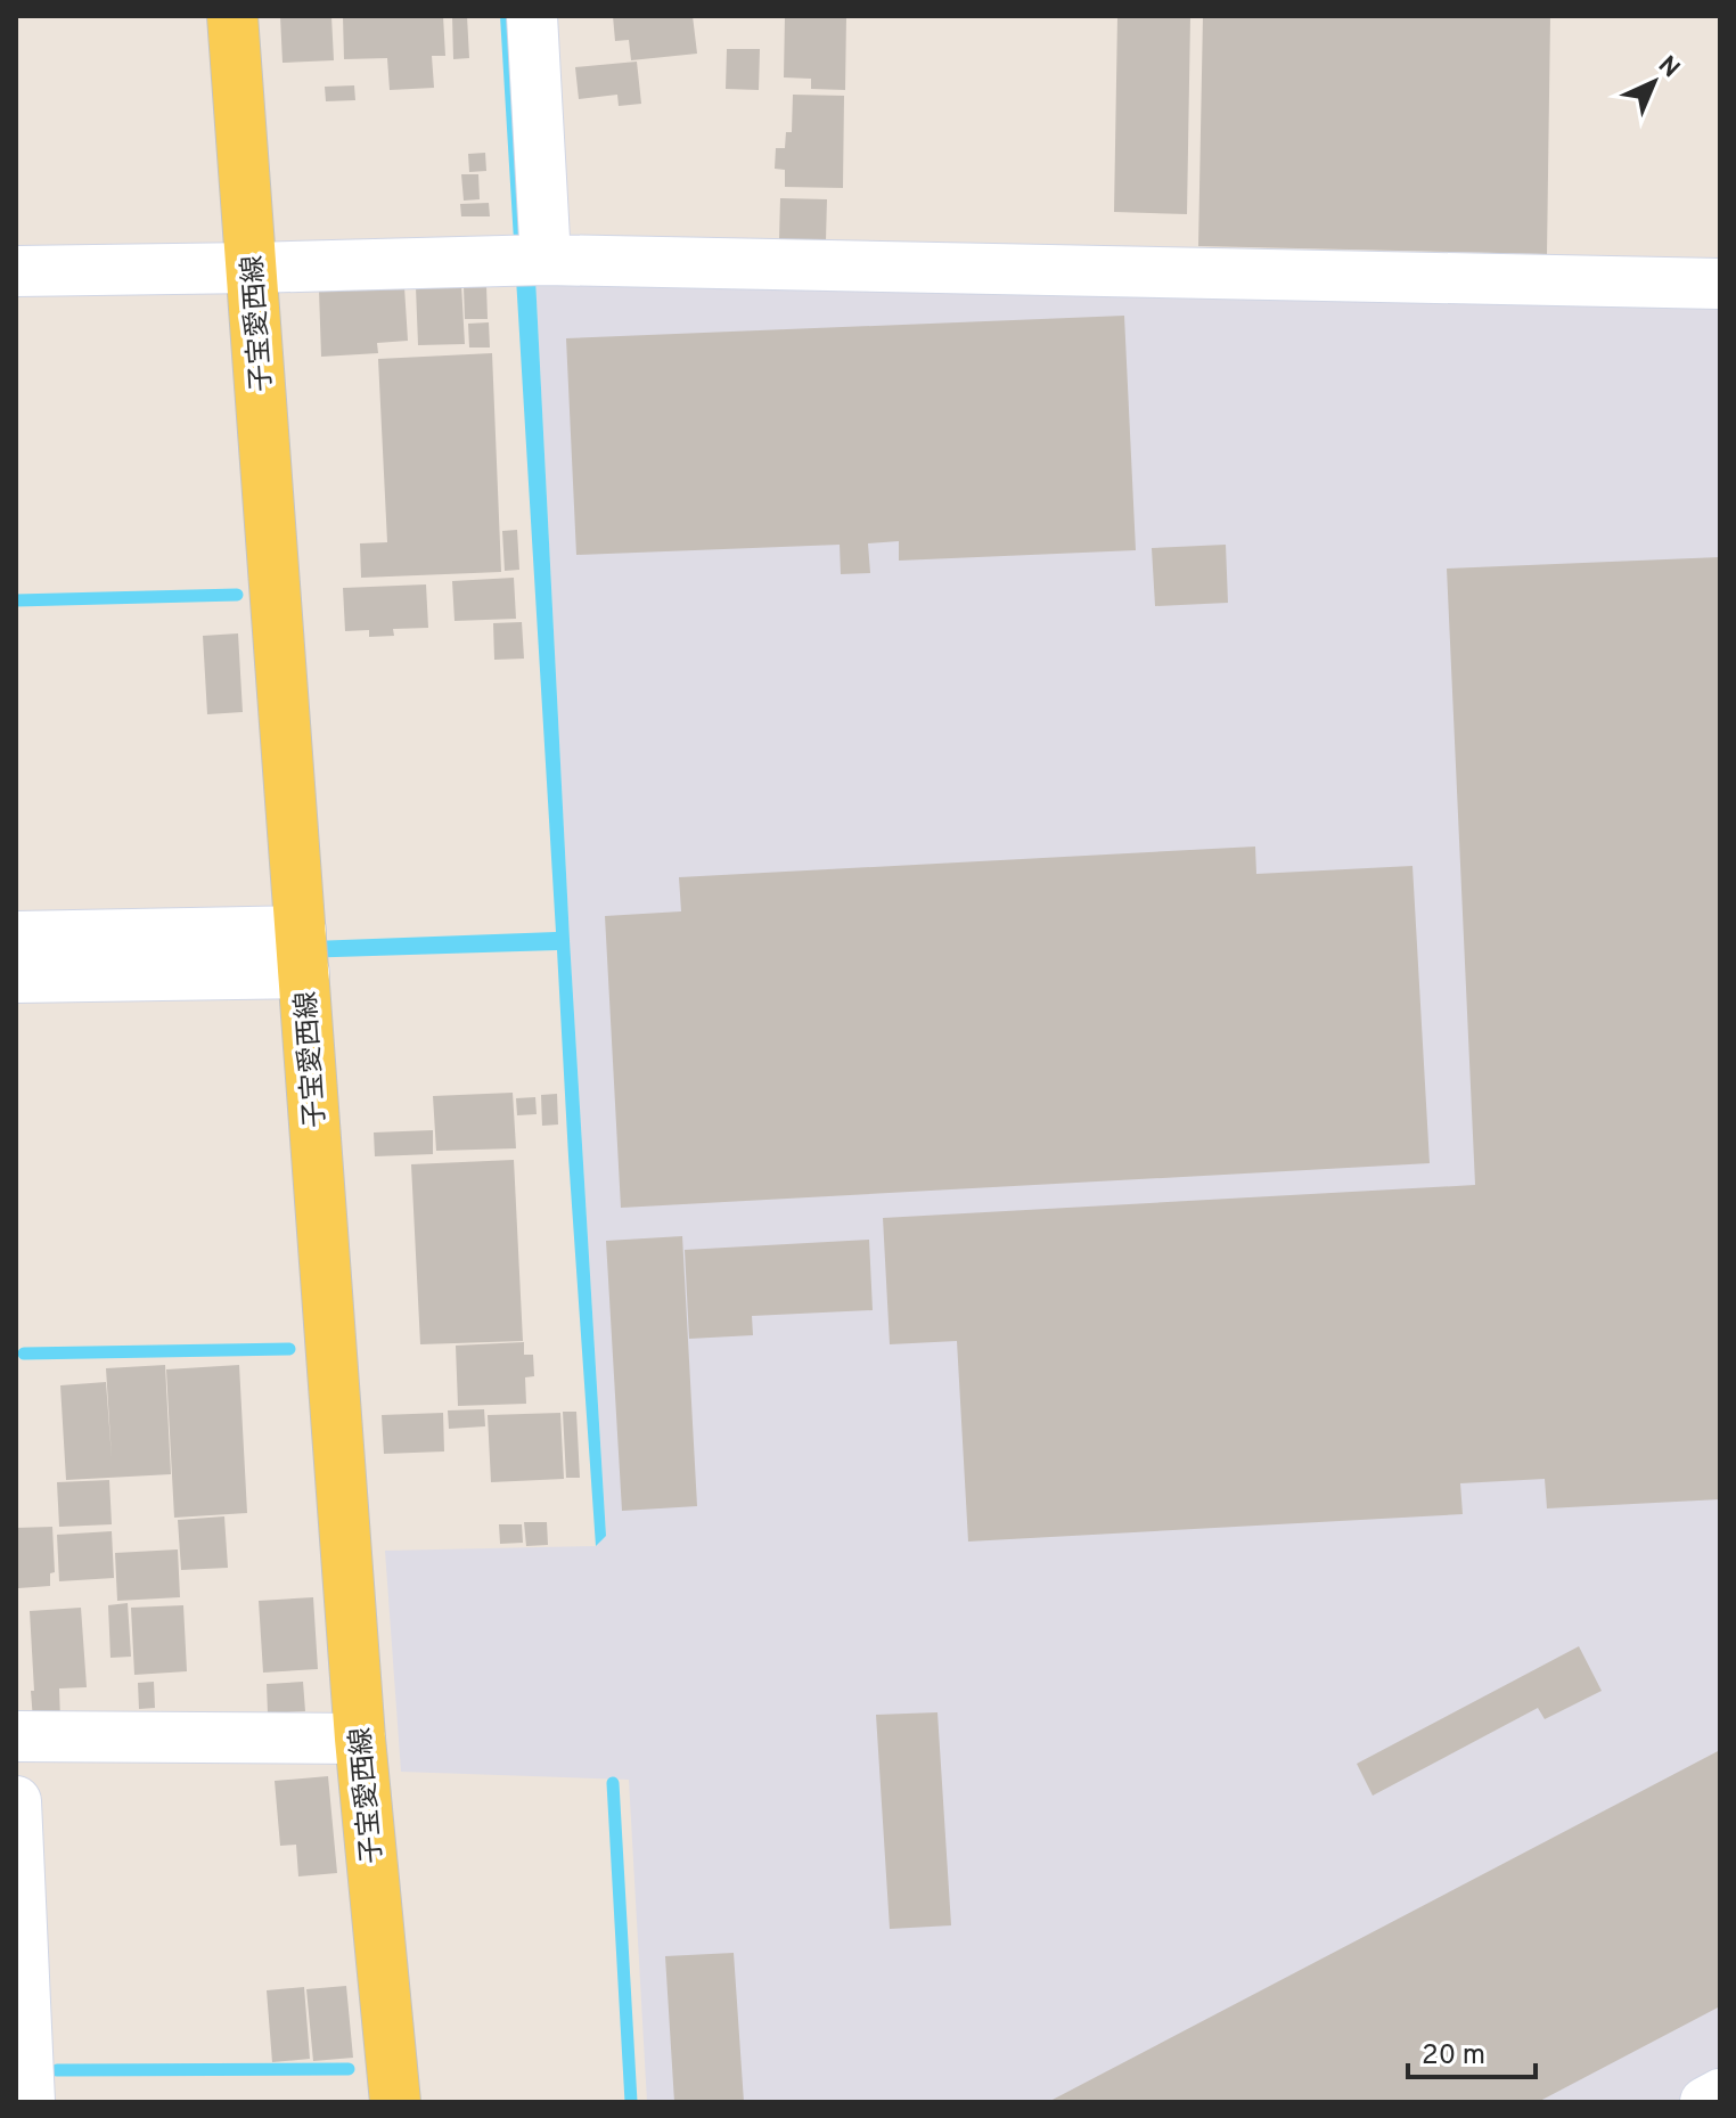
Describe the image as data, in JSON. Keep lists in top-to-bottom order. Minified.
{"streets":{"main road":["子宝愛西線"]},"scale_bar":"20 m","north":"top right"}
